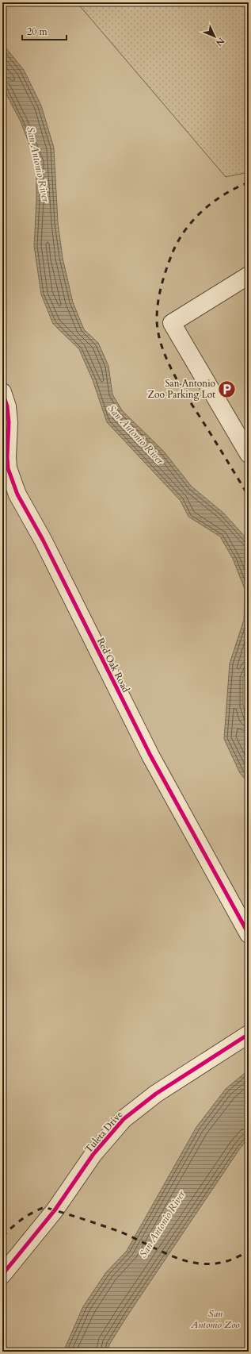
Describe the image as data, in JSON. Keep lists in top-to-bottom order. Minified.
{"streets":{"street":["Red Oak Road","Tuleta Drive"]},"water":["San Antonio River"],"parks":["San Antonio Zoo"],"places":{"parking":["San Antonio Zoo Parking Lot"]},"scale_bar":"20 m","north":"bottom right"}
